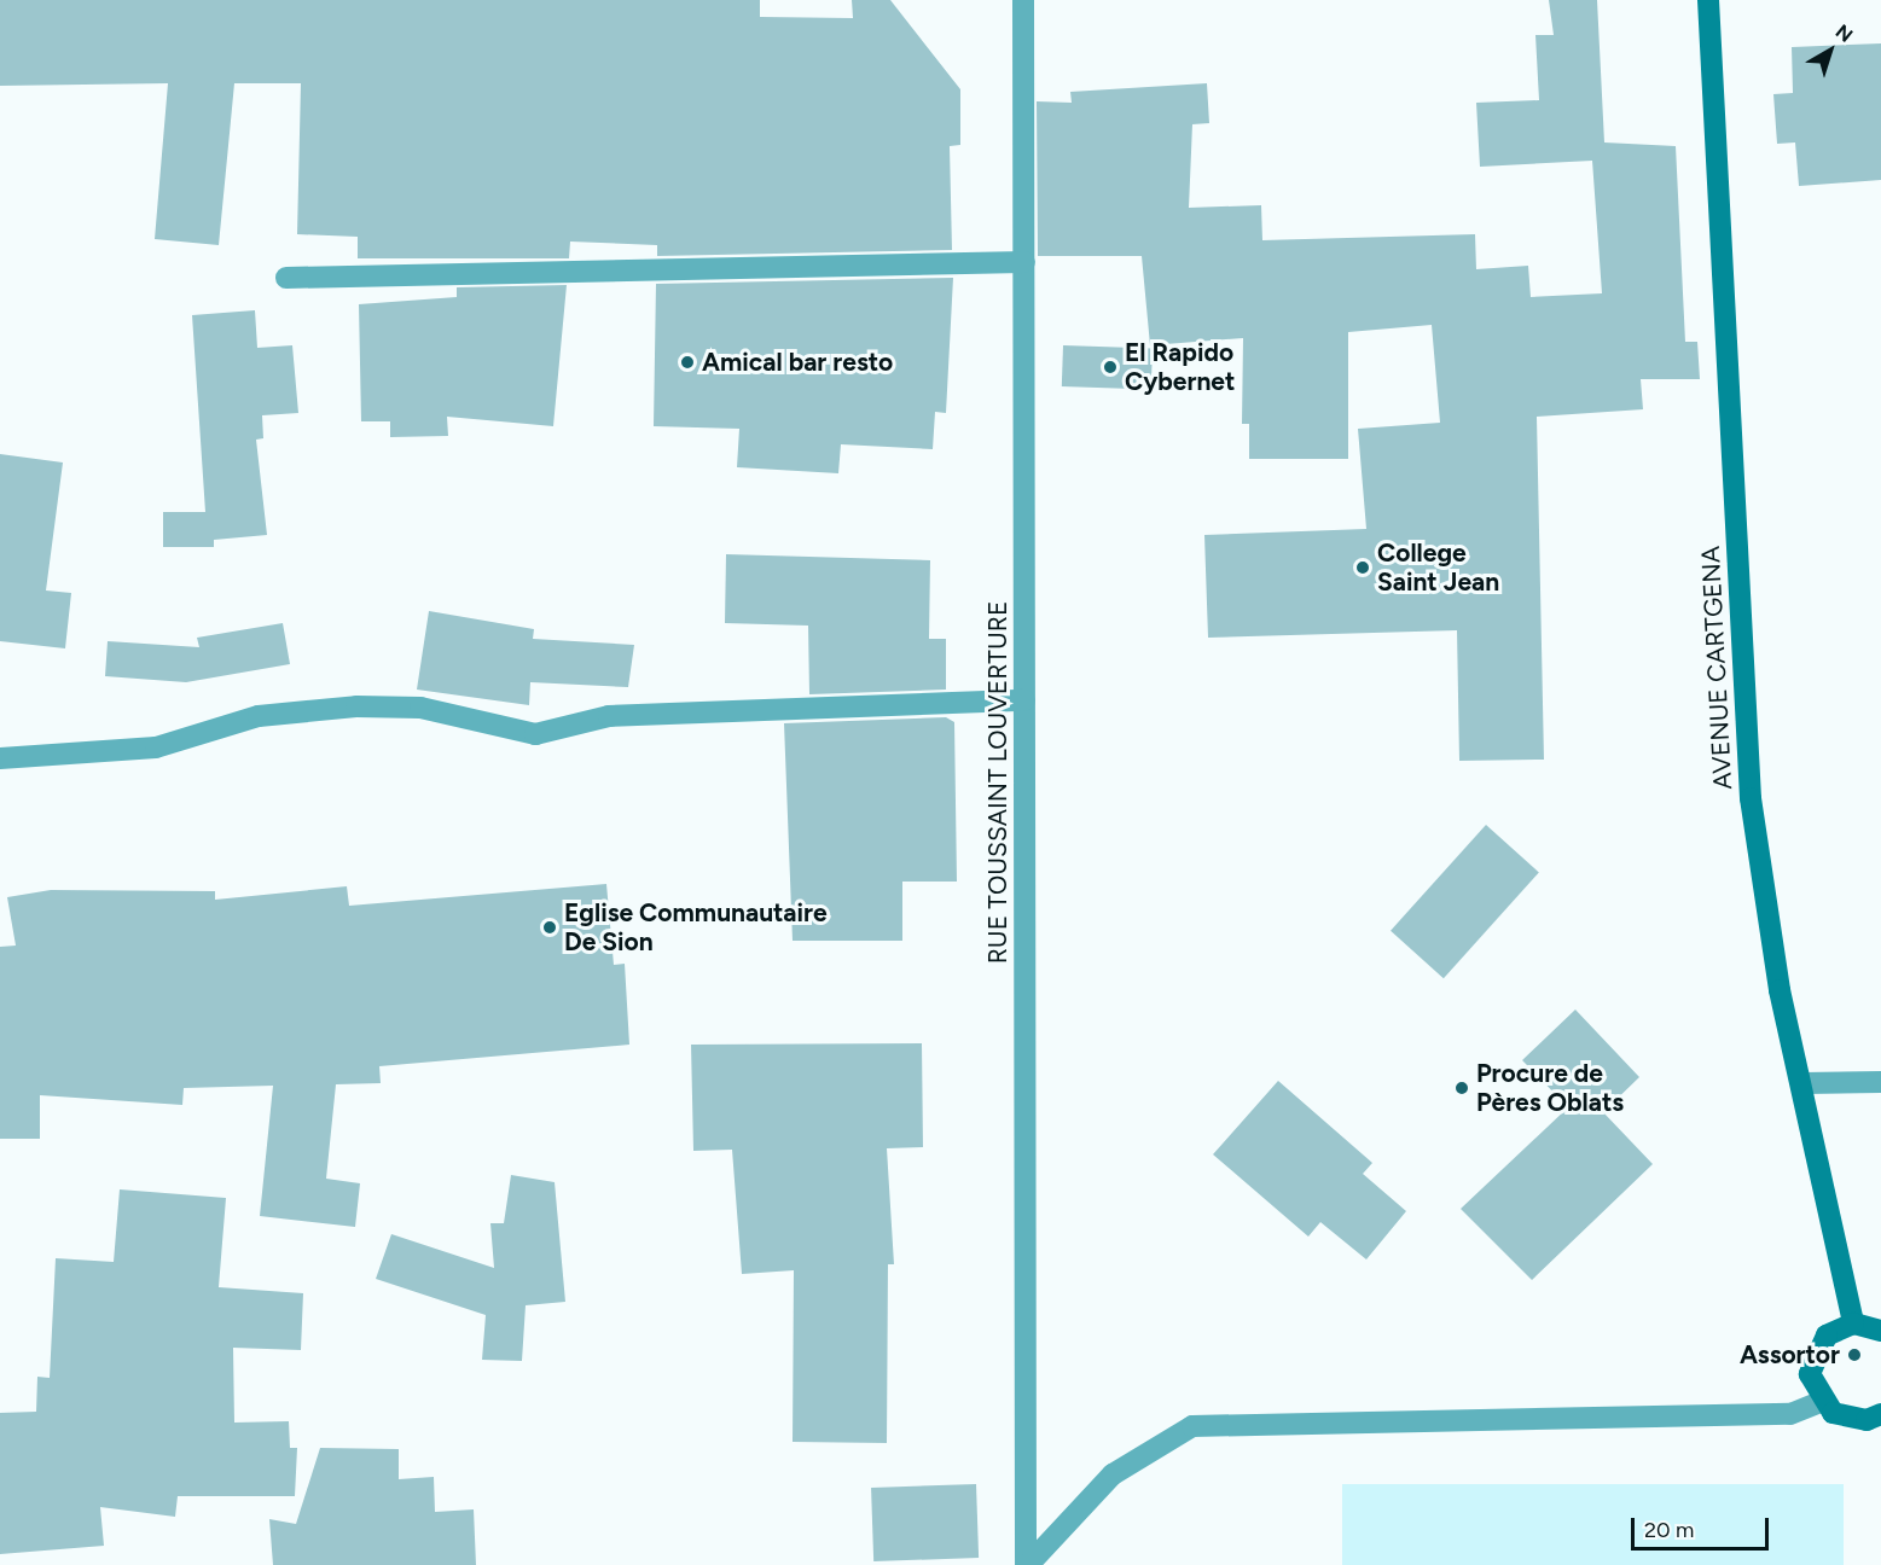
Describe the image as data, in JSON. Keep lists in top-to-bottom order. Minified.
{"streets":{"street":["AVENUE CARTGENA","RUE TOUSSAINT LOUVERTURE"]},"places":["Amical bar resto","El Rapido Cybernet","College Saint Jean","Eglise Communautaire De Sion","Procure de Pères Oblats","Assortor"],"scale_bar":"20 m","north":"top right"}
